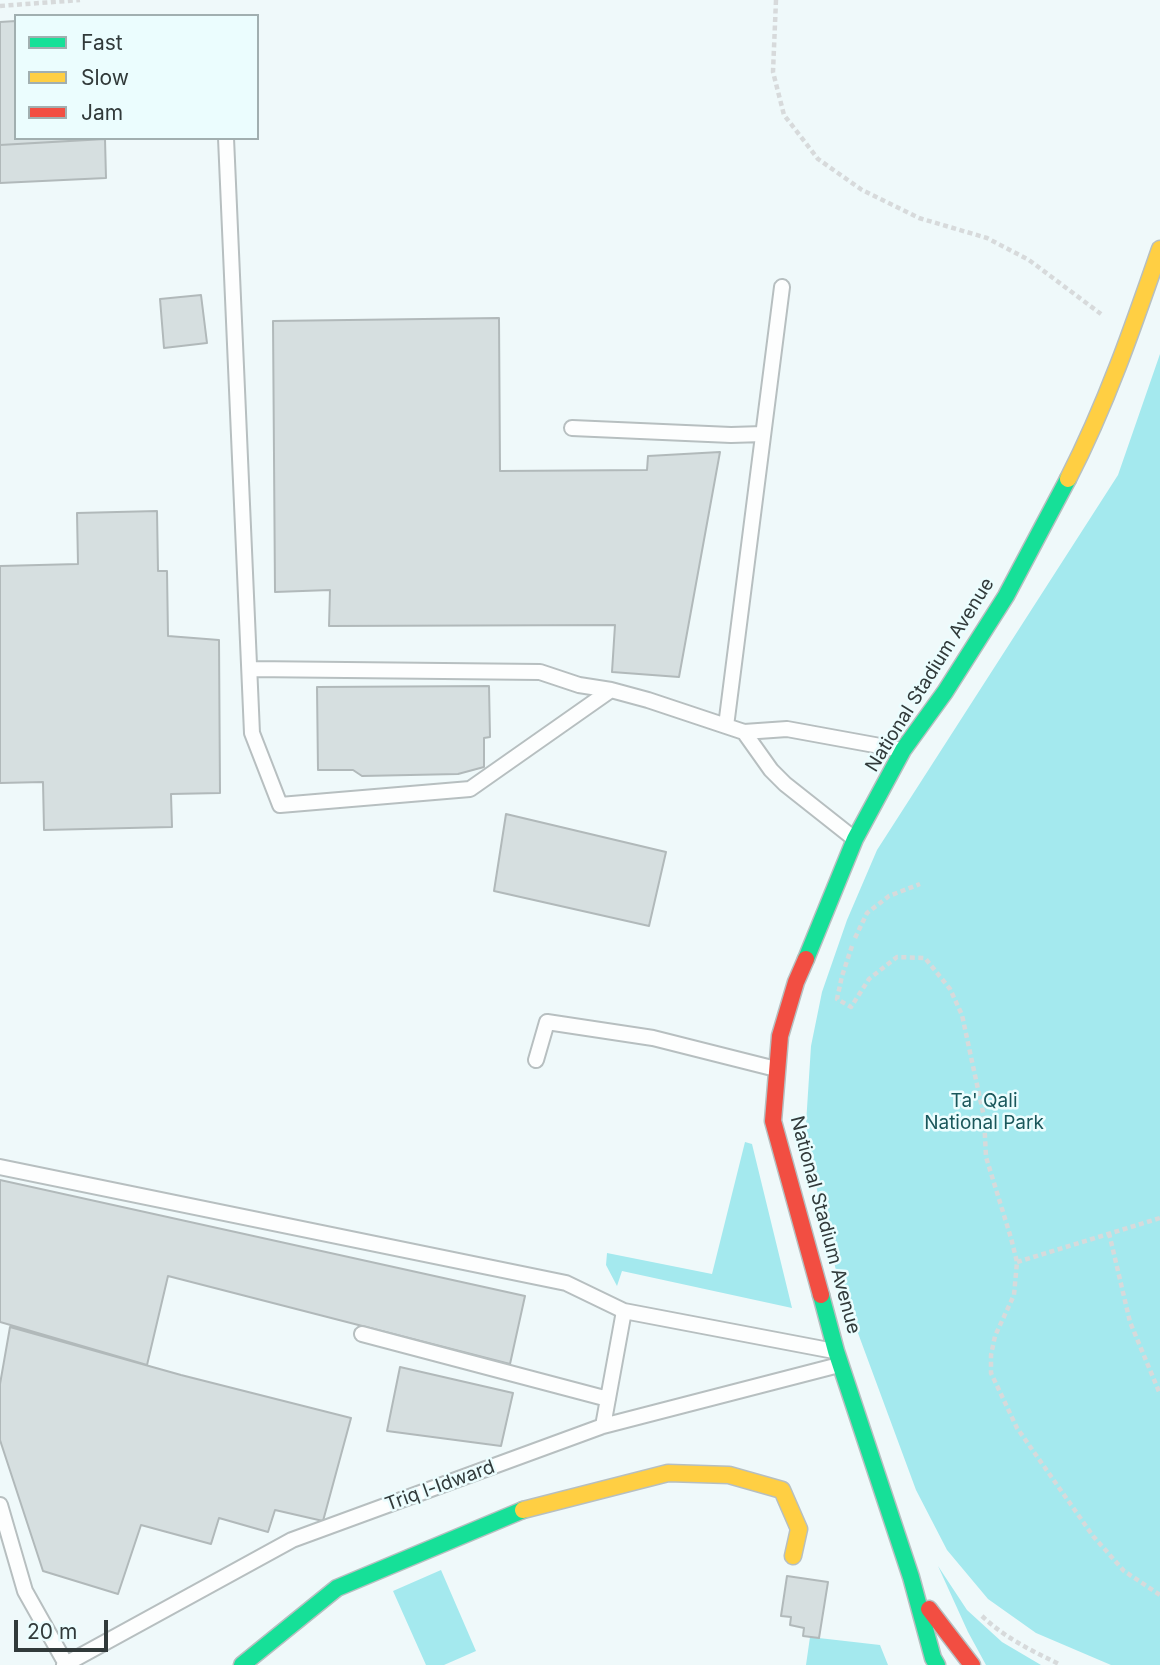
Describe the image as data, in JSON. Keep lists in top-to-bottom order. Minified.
{"streets":{"main road":["National Stadium Avenue"],"lane":["Triq l-Idward"]},"crossings":[["National Stadium Avenue","Triq l-Idward"]],"parks":["Ta' Qali National Park"],"legend":["Fast","Slow","Jam"],"scale_bar":"20 m"}
